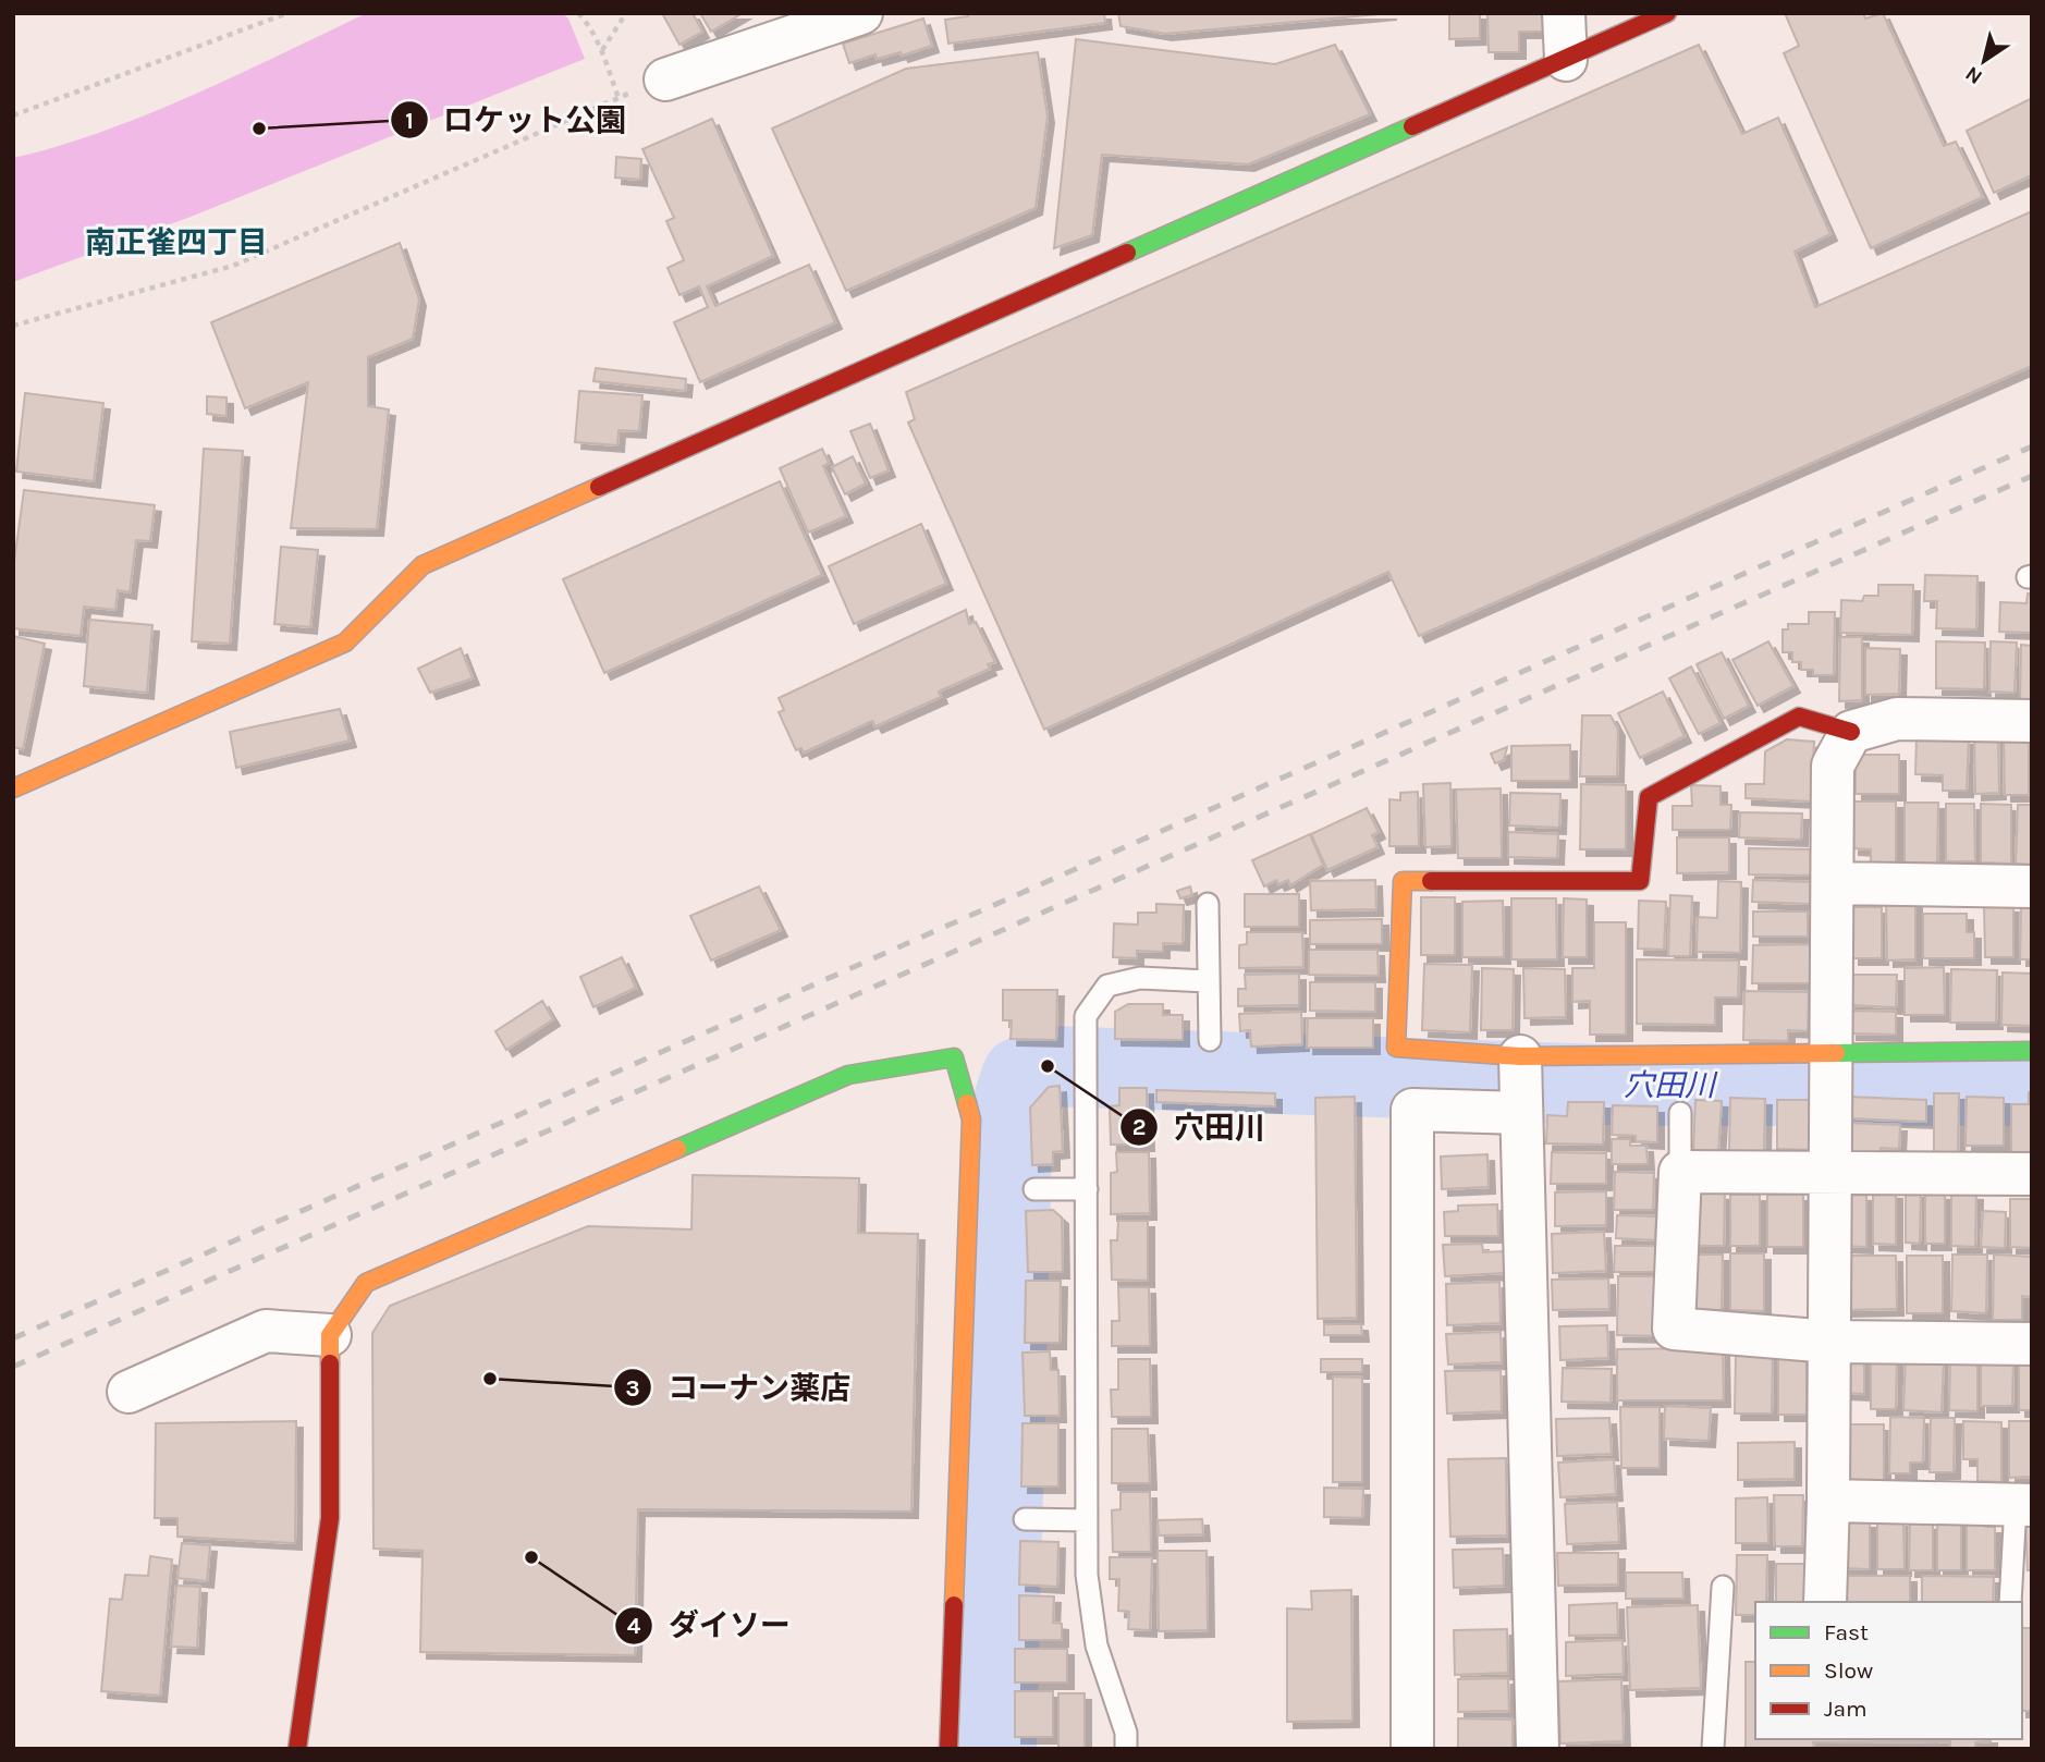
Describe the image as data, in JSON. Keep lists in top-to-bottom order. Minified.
{"districts":["南正雀四丁目"],"water":["穴田川"],"places":["ロケット公園","穴田川","コーナン薬店","ダイソー"],"legend":["Fast","Slow","Jam"],"north":"bottom left"}
